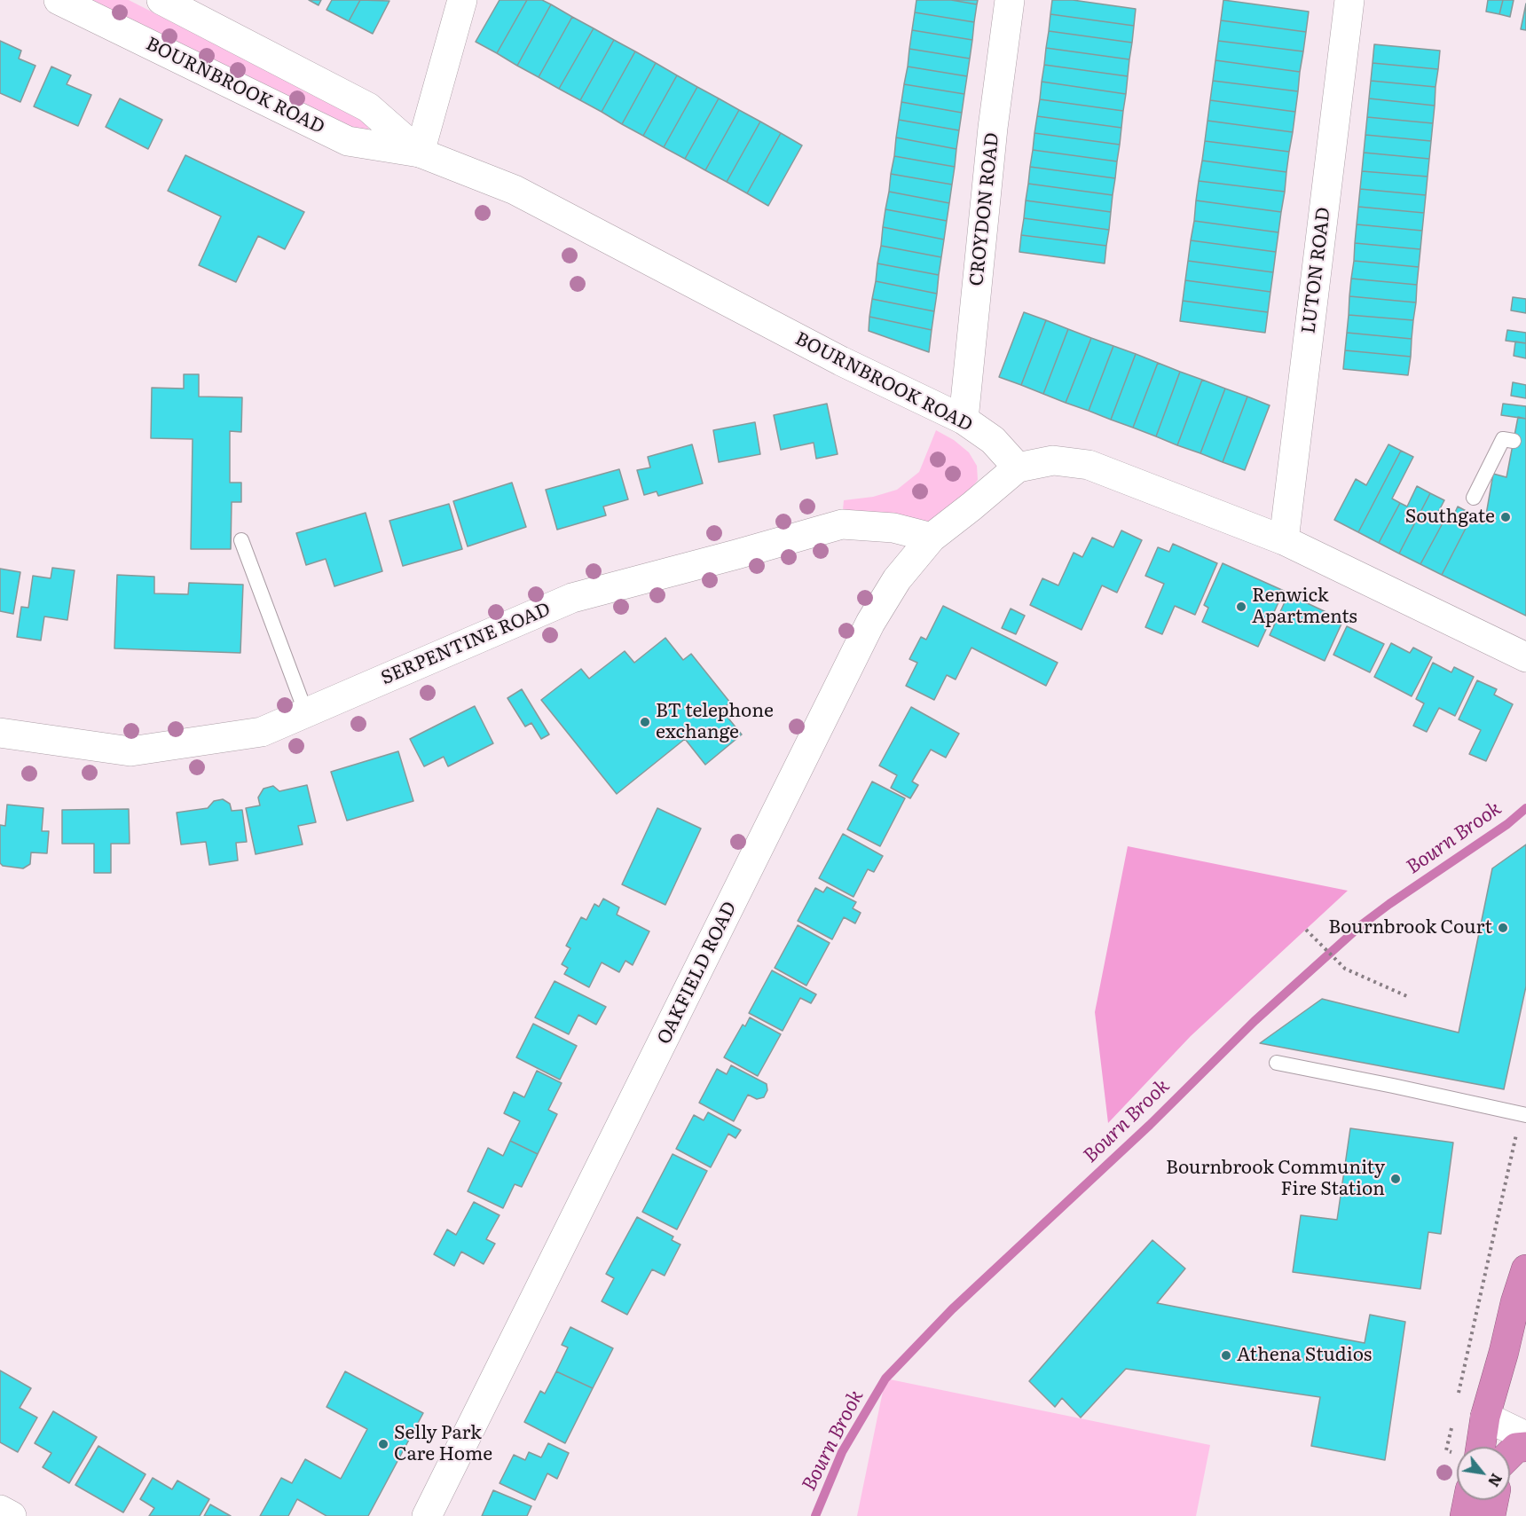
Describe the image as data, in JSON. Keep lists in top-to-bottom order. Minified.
{"streets":{"street":["BOURNBROOK ROAD","CROYDON ROAD","LUTON ROAD","SERPENTINE ROAD","OAKFIELD ROAD"]},"crossings":[["BOURNBROOK ROAD","CROYDON ROAD"],["BOURNBROOK ROAD","OAKFIELD ROAD"],["SERPENTINE ROAD","OAKFIELD ROAD"]],"water":["Bourn Brook"],"places":["Southgate","Renwick Apartments","BT telephone exchange","Bournbrook Court","Bournbrook Community Fire Station","Athena Studios","Selly Park Care Home"],"north":"bottom right"}
